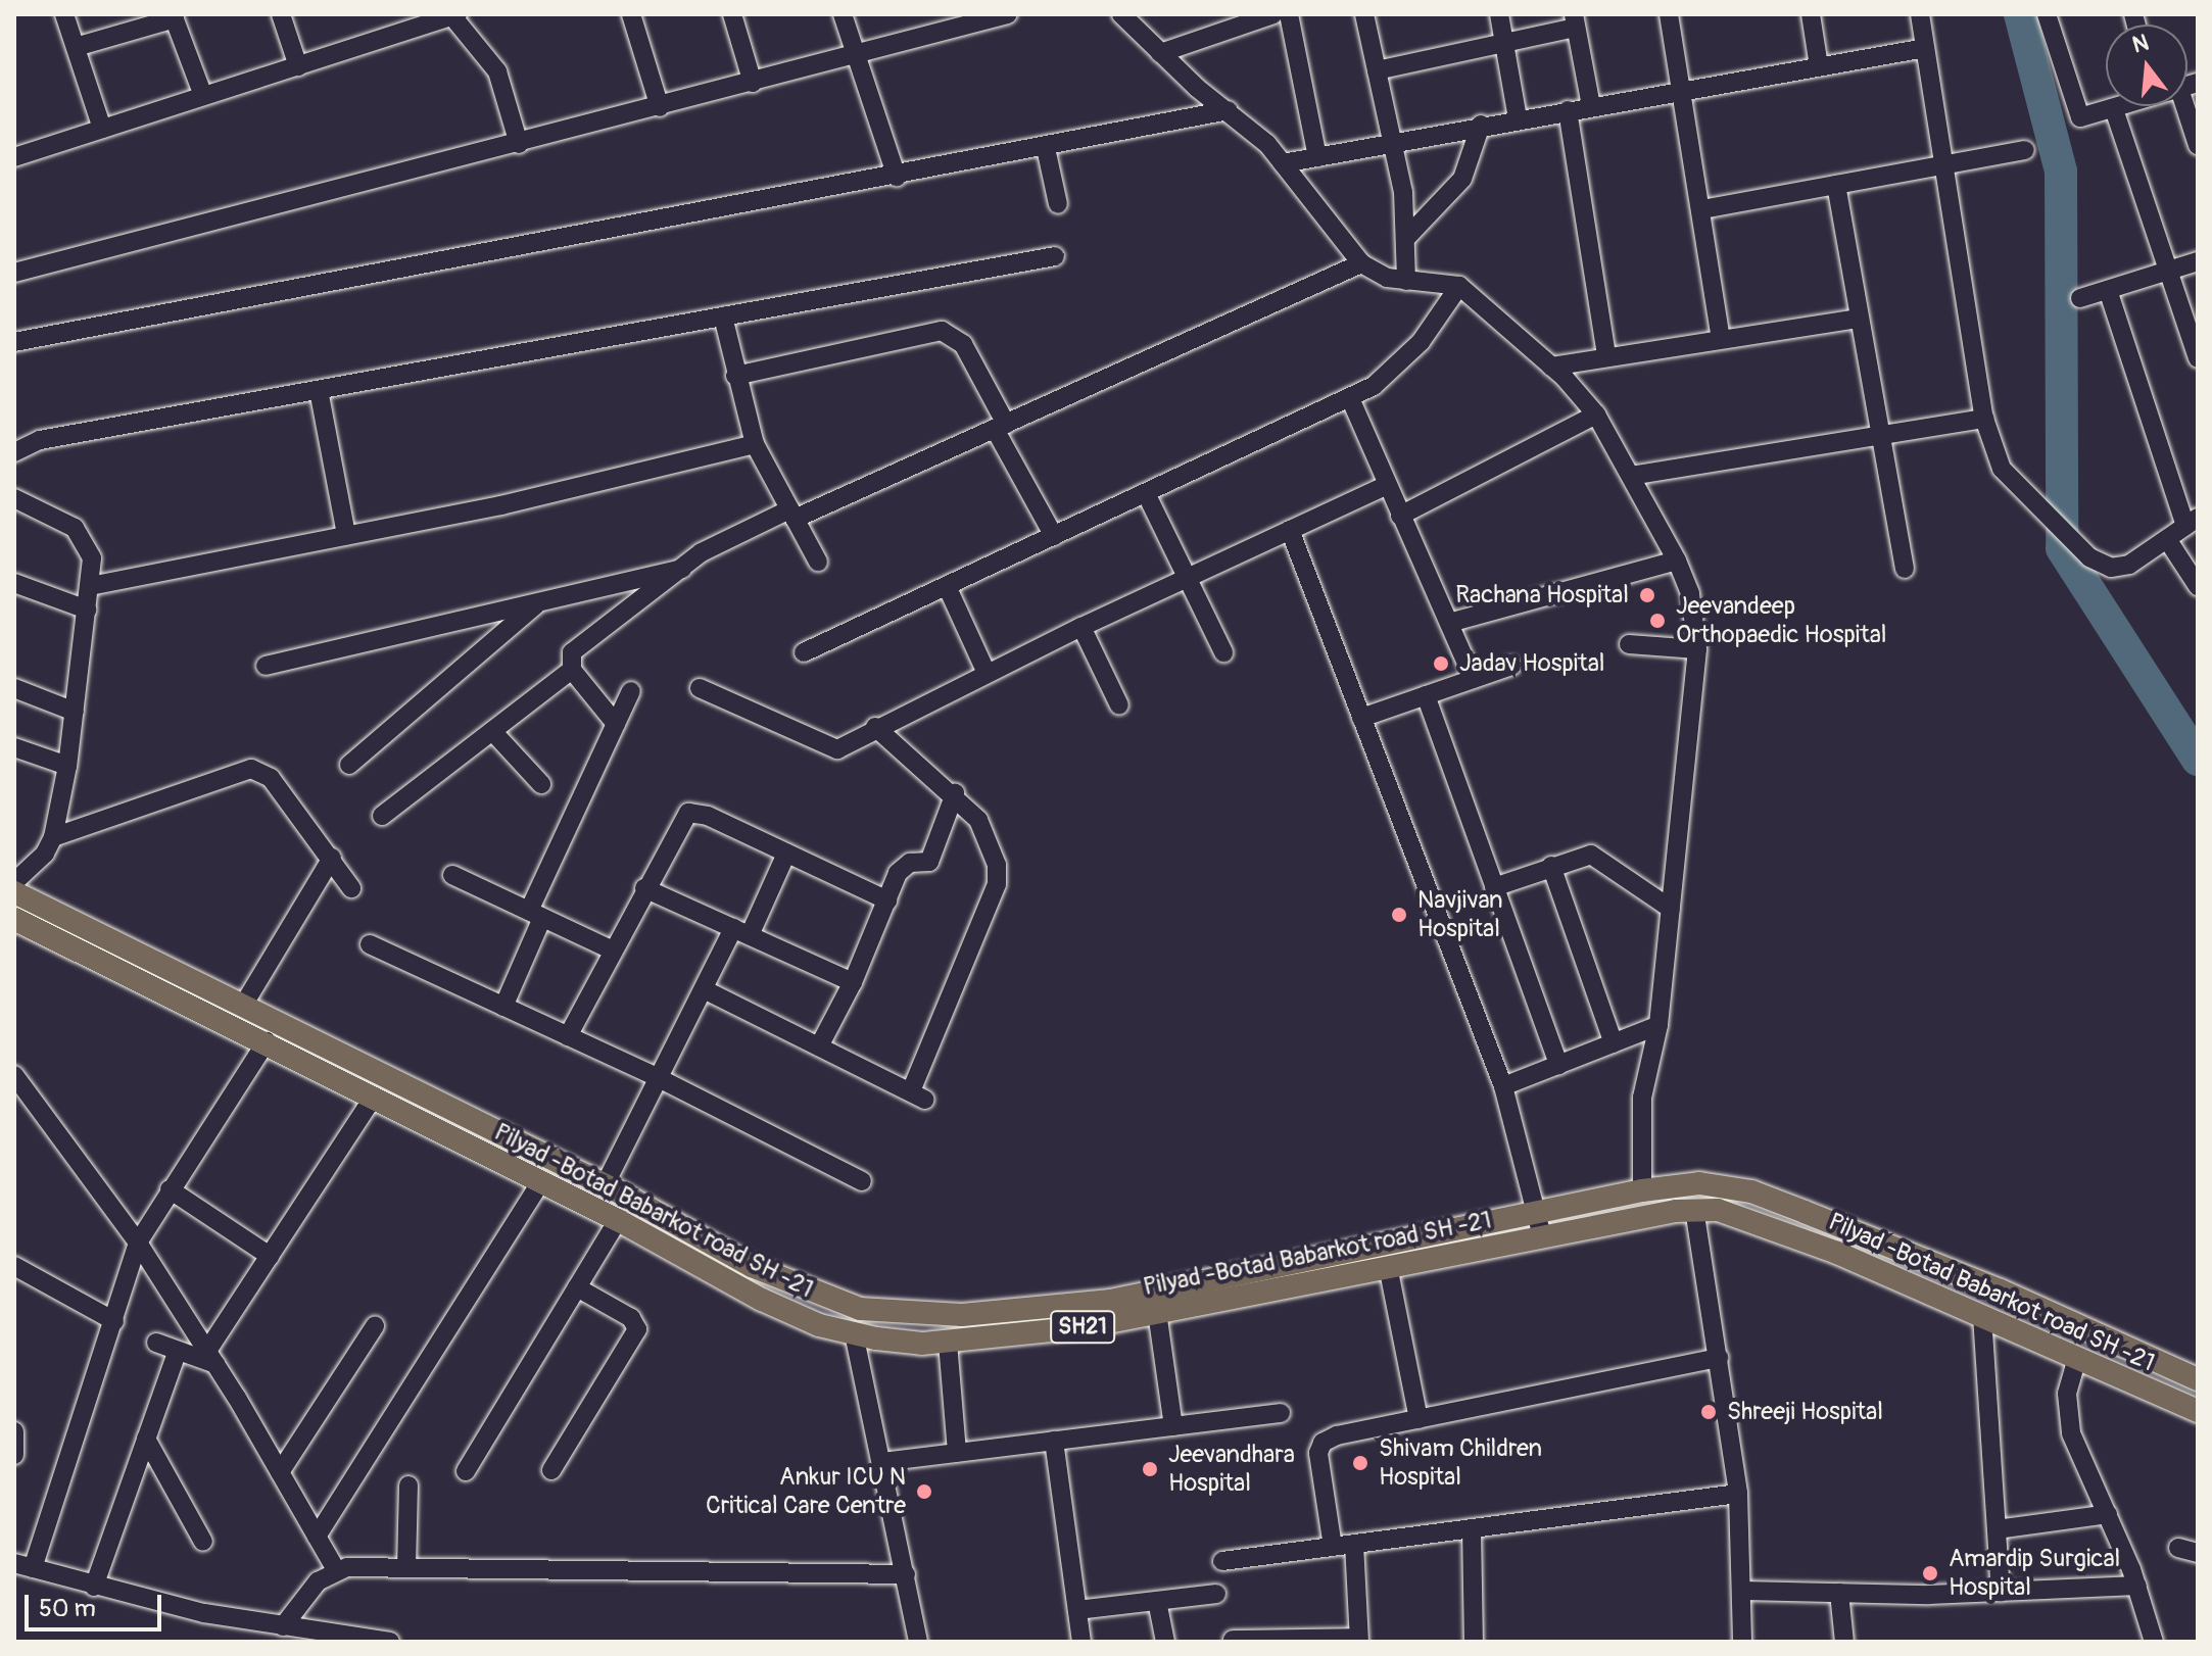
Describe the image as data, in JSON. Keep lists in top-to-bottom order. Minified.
{"streets":{"main road":["Pilyad -Botad Babarkot road SH -21","SH21"]},"places":["Rachana Hospital","Jeevandeep Orthopaedic Hospital","Jadav Hospital","Navjivan Hospital","Shreeji Hospital","Shivam Children Hospital","Jeevandhara Hospital","Ankur ICU N Critical Care Centre","Amardip Surgical Hospital"],"scale_bar":"50 m","north":"top"}
